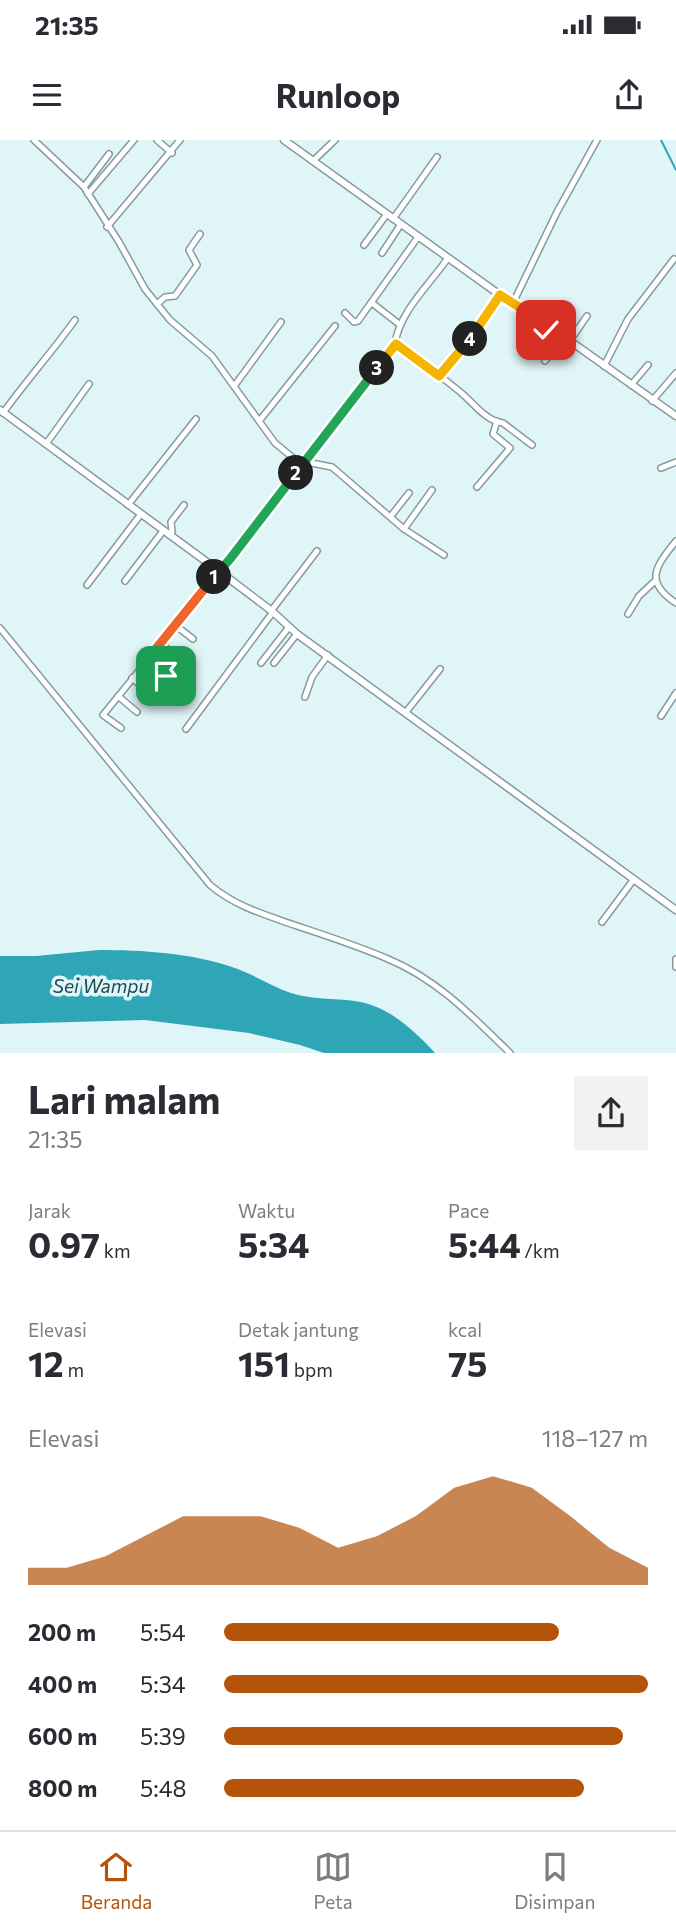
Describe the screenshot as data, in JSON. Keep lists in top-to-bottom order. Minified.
{"water":["Sei Wampu"],"page":{"status":"21:35","header":"Runloop","pins":["4","3","2","1"],"heading":["Lari malam","21:35"],"stats":[["Jarak","0.97 km"],["Waktu","5:34"],["Pace","5:44 /km"],["Elevasi","12 m"],["Detak jantung","151 bpm"],["kcal","75"]],"chart":["Elevasi","118–127 m"],"list":[{"name":"200 m","note":"5:54"},{"name":"400 m","note":"5:34"},{"name":"600 m","note":"5:39"},{"name":"800 m","note":"5:48"}],"tabs":["Beranda","Peta","Disimpan"]}}
